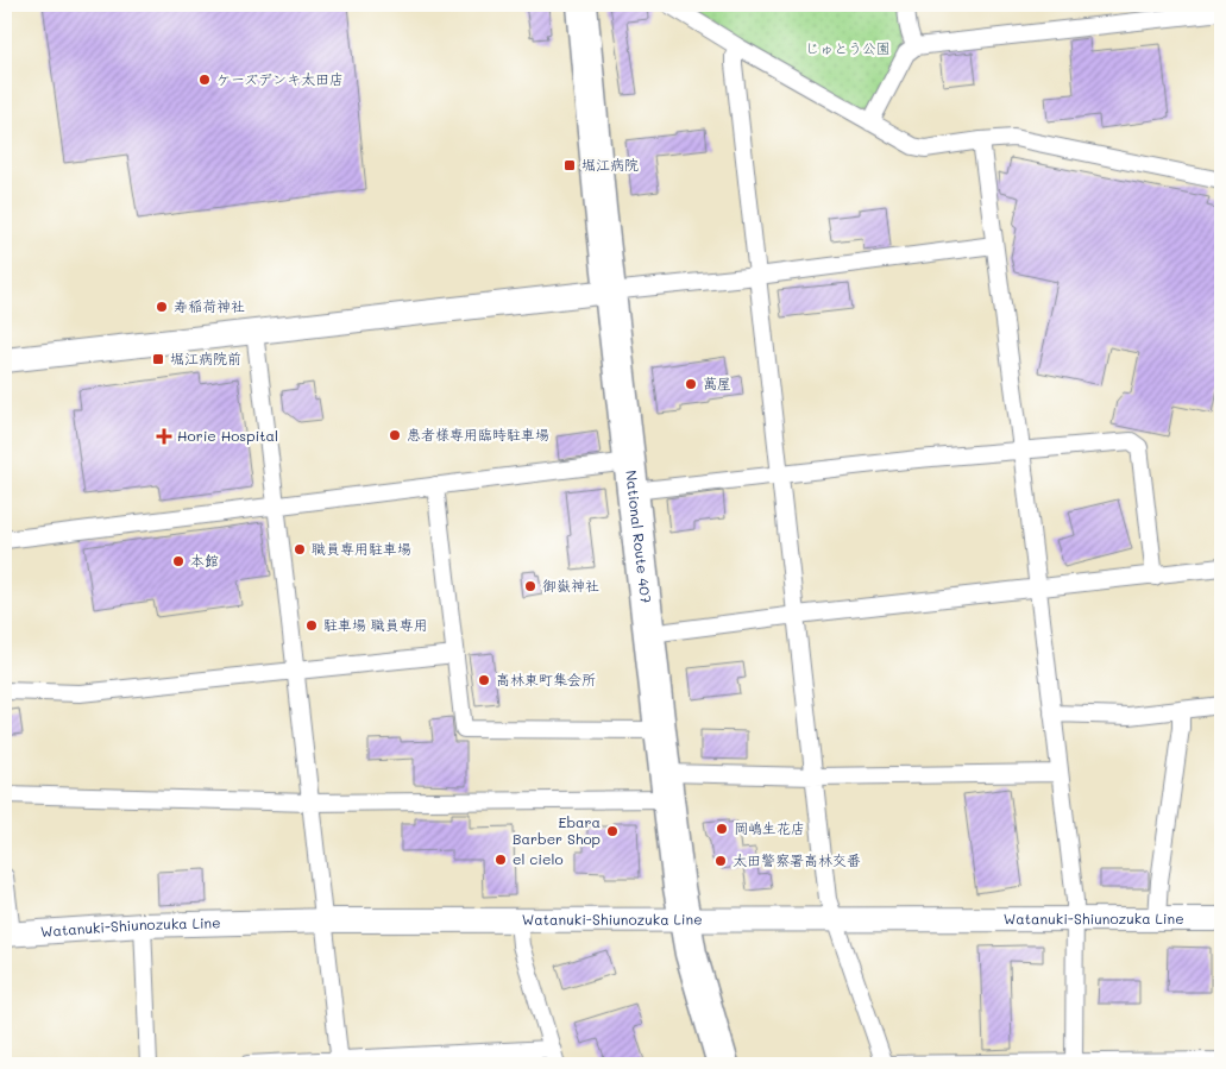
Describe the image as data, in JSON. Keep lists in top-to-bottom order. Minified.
{"streets":{"highway":["National Route 407"],"main road":["Watanuki-Shiunozuka Line"]},"crossings":[["National Route 407","Watanuki-Shiunozuka Line"]],"parks":["じゅとう公園"],"places":{"other":["ケーズデンキ太田店","寿稲荷神社","萬屋","患者様専用臨時駐車場","職員専用駐車場","本館","御嶽神社","駐車場 職員専用","高林東町集会所","岡嶋生花店","Ebara Barber Shop","el cielo","太田警察署高林交番"],"transit":["堀江病院","堀江病院前"],"health":["Horie Hospital"]}}
